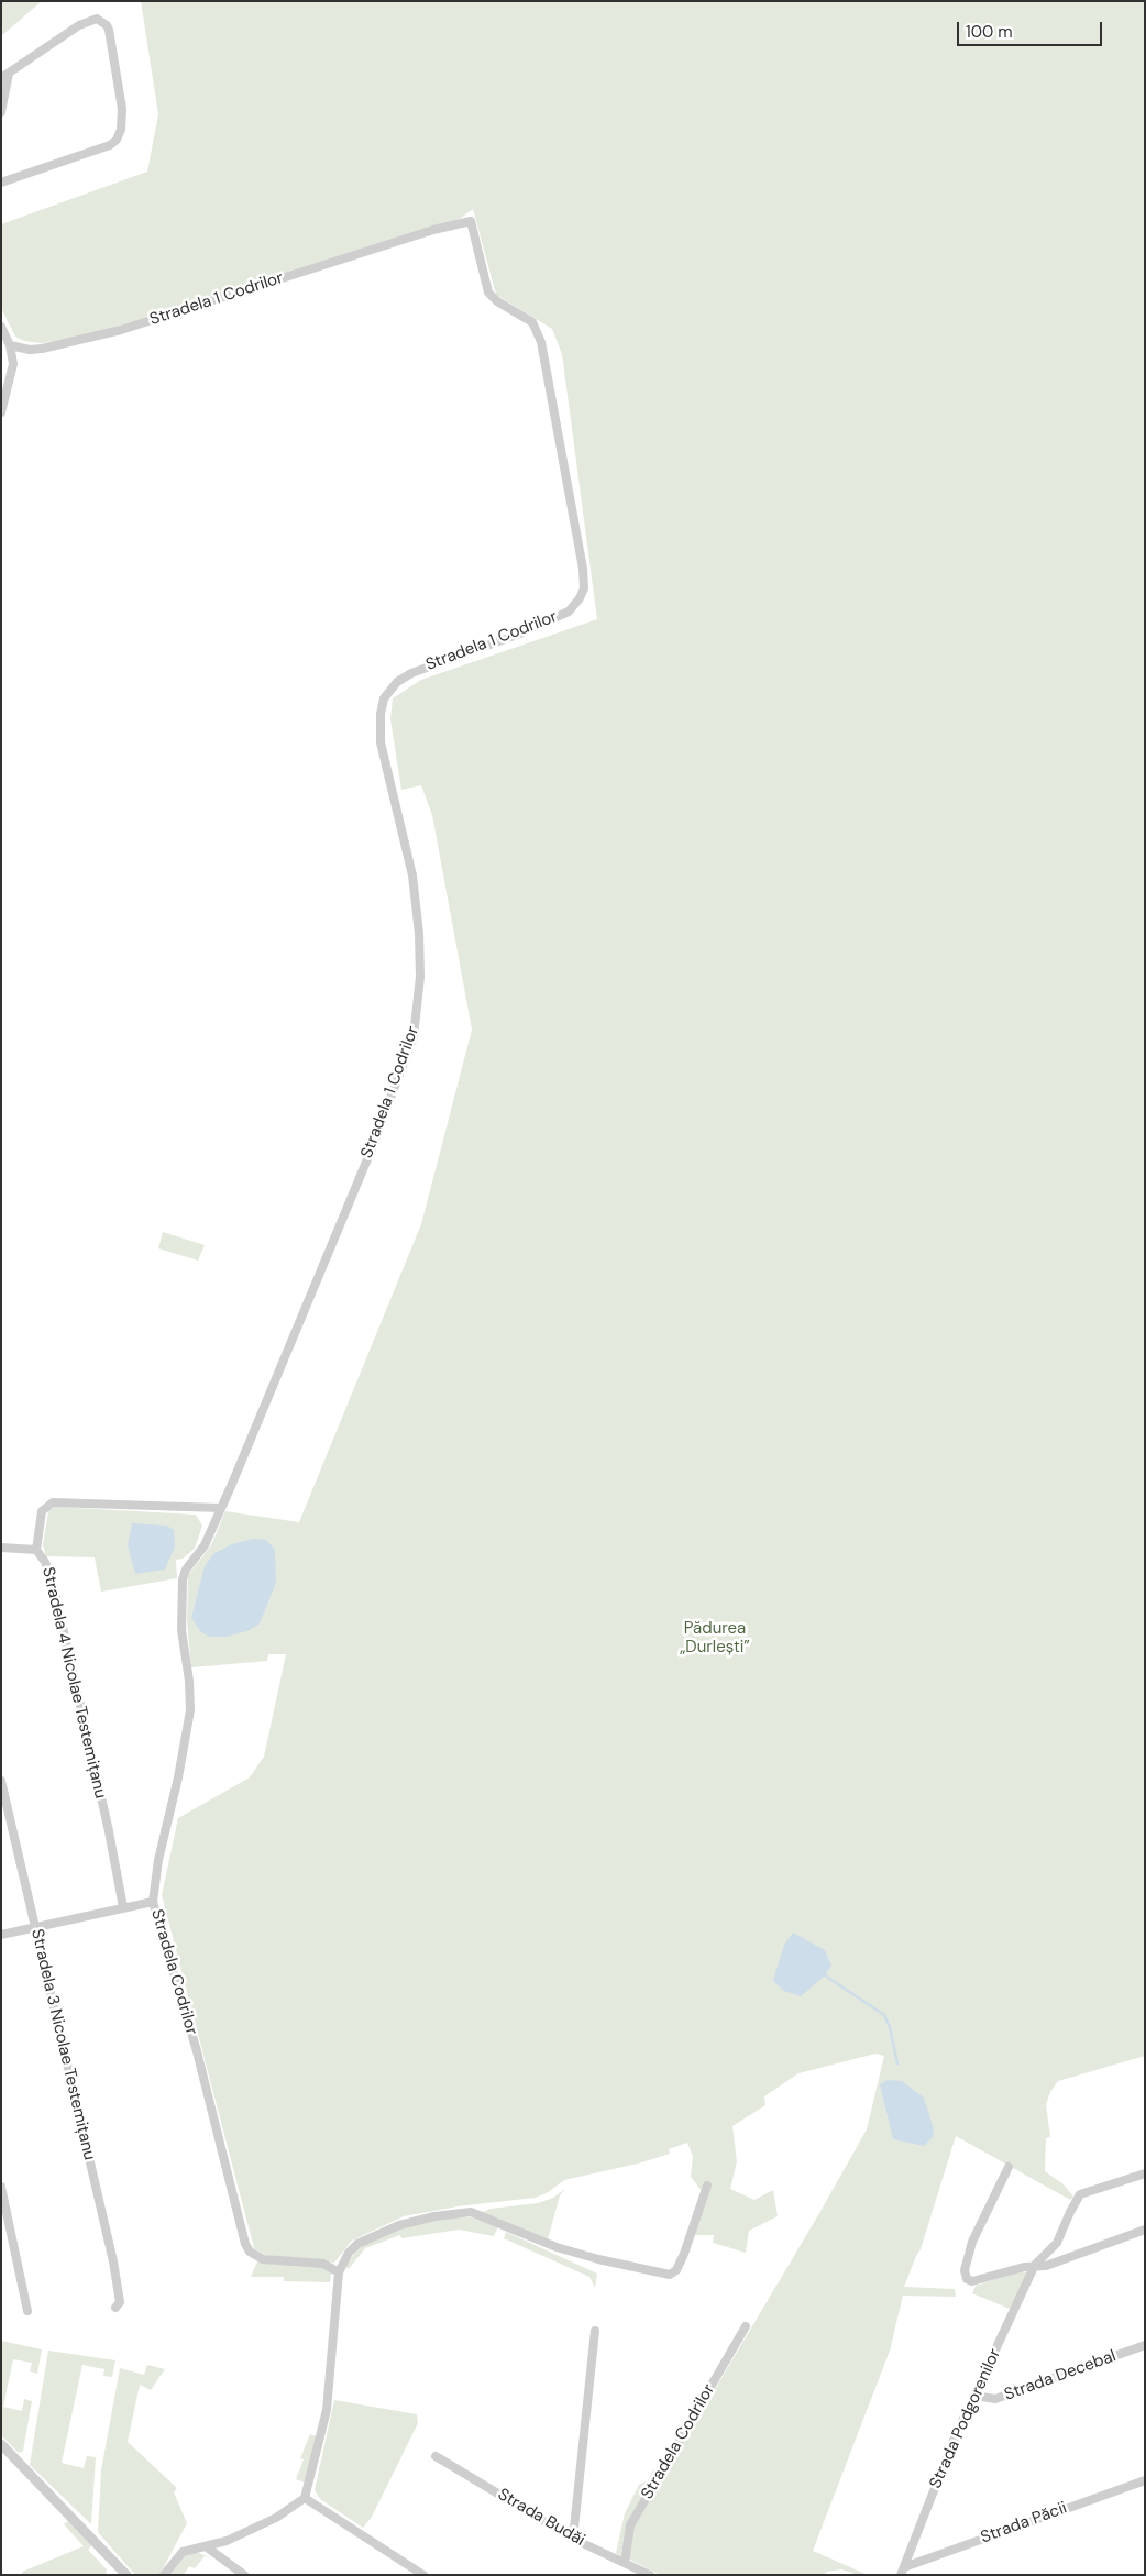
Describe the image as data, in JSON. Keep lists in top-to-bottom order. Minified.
{"streets":{"street":["Stradela 1 Codrilor","Stradela 4 Nicolae Testemițanu","Stradela Codrilor","Stradela 3 Nicolae Testemițanu","Strada Decebal","Strada Podgorenilor","Strada Budăi","Strada Păcii"]},"crossings":[["Stradela 1 Codrilor","Stradela 4 Nicolae Testemițanu"],["Stradela 1 Codrilor","Stradela Codrilor"],["Stradela 4 Nicolae Testemițanu","Stradela Codrilor"],["Stradela Codrilor","Strada Budăi"],["Strada Decebal","Strada Podgorenilor"],["Strada Podgorenilor","Strada Păcii"]],"parks":["Pădurea „Durlești”"],"scale_bar":"100 m"}
